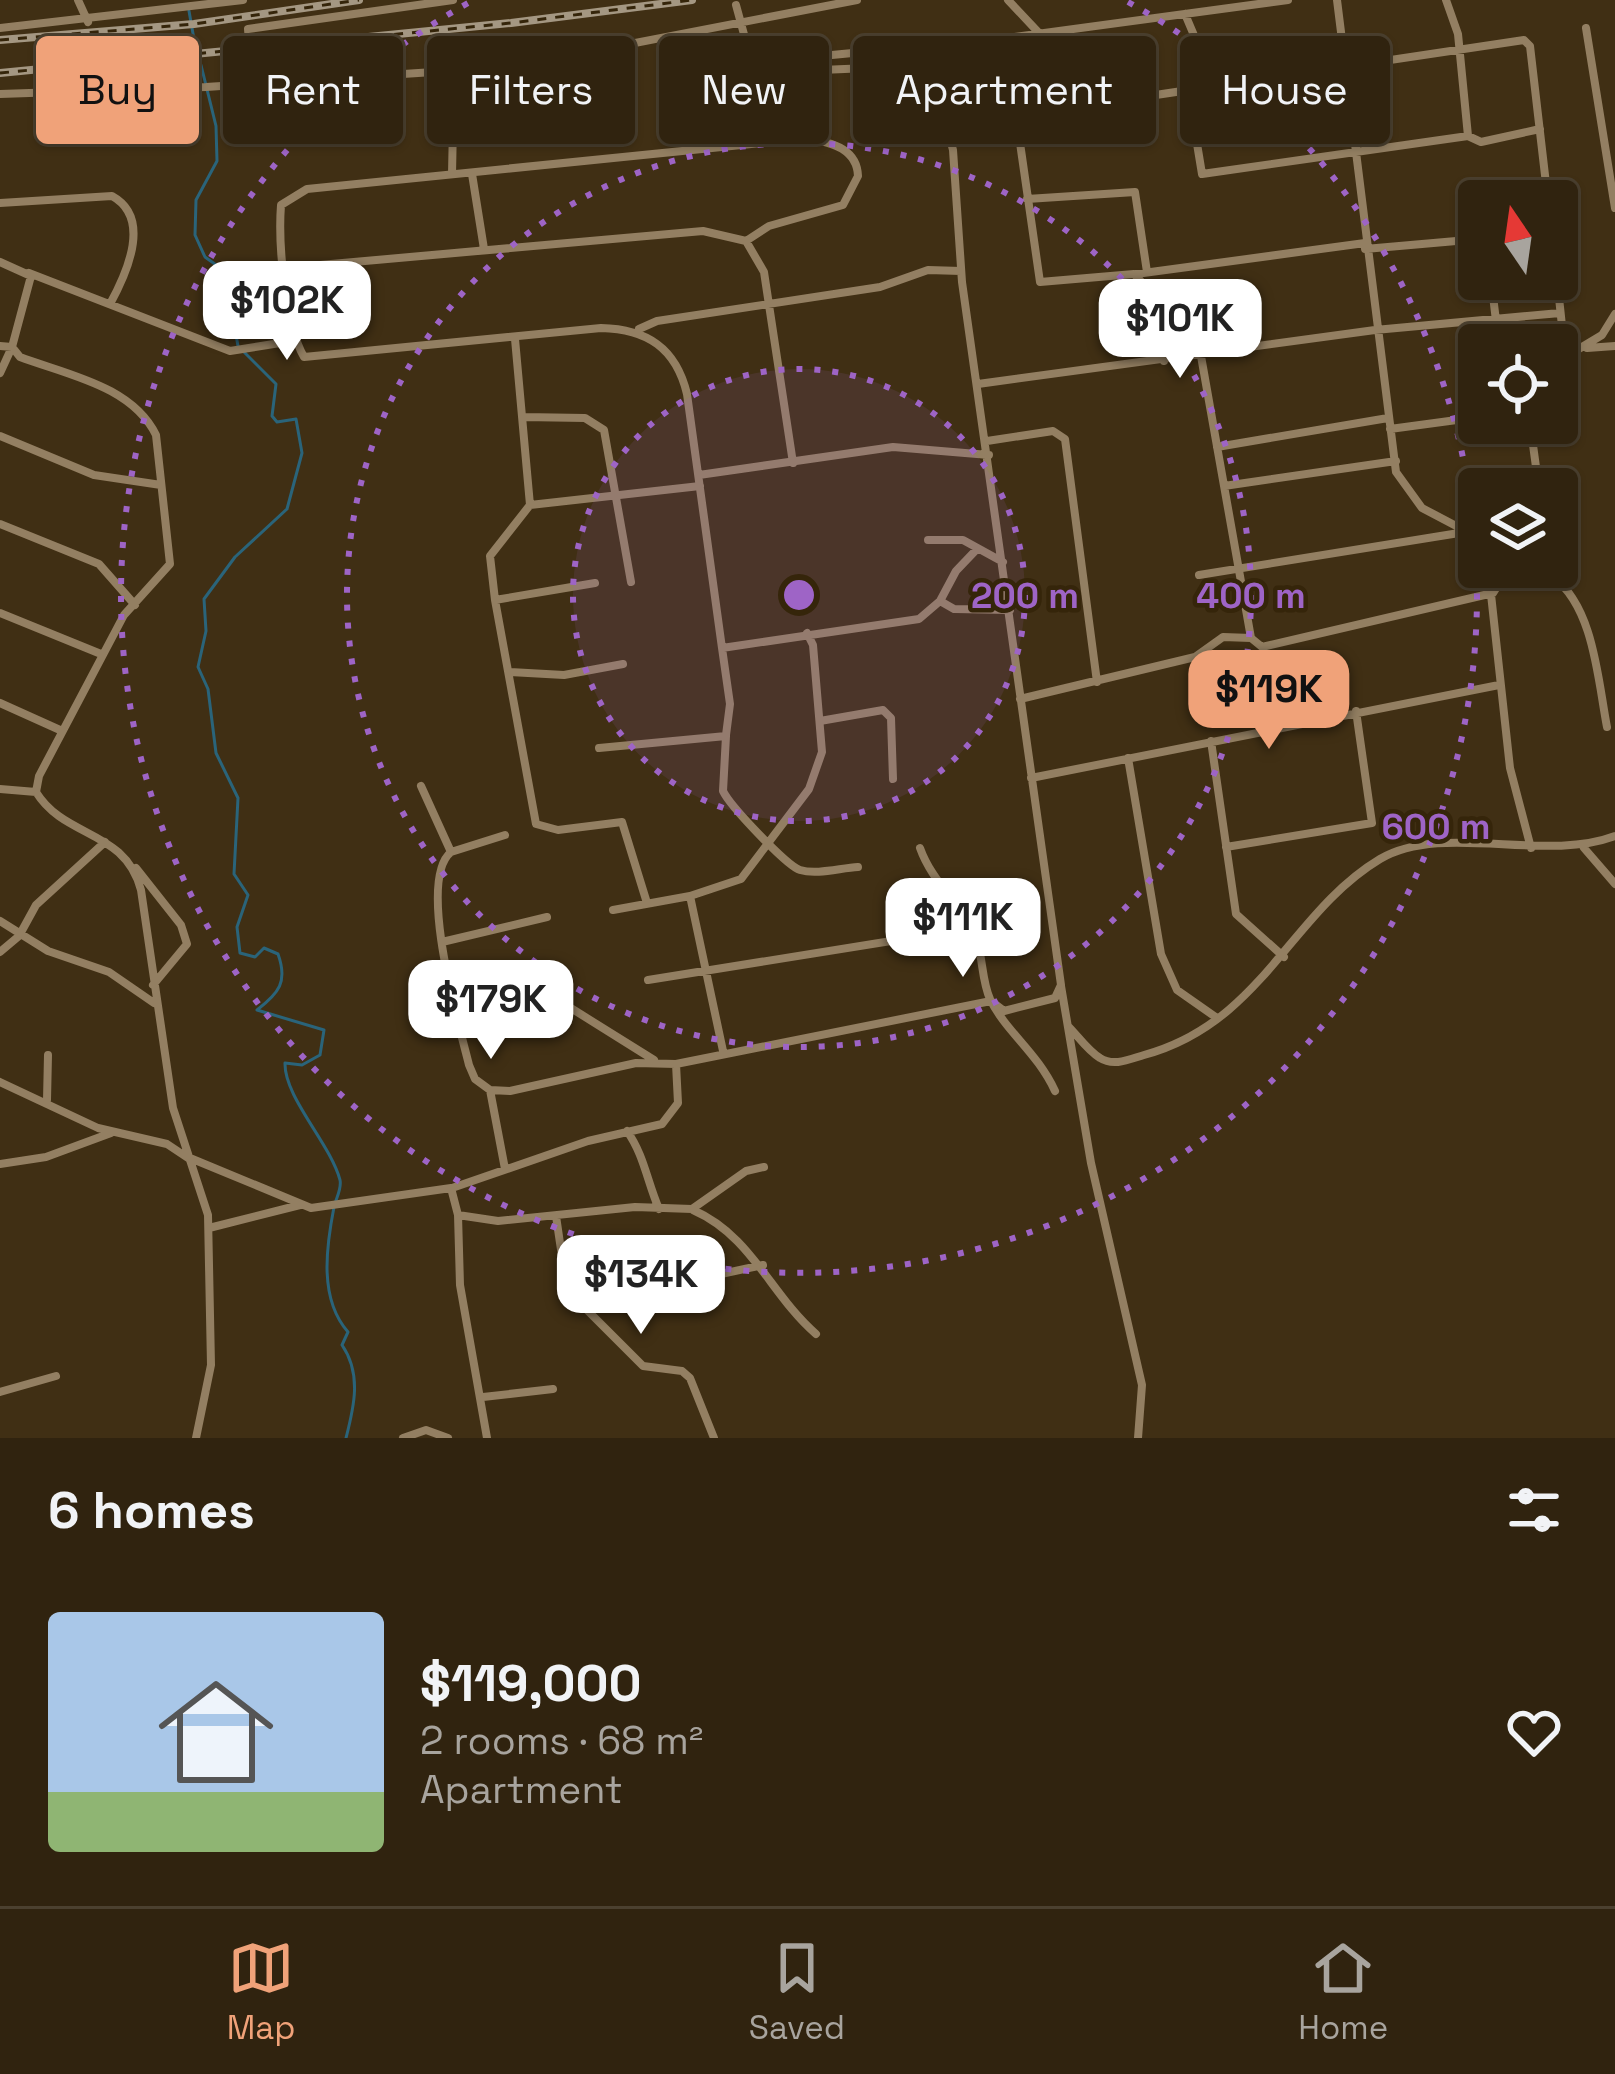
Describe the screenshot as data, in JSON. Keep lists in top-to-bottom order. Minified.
{"north":"top","page":{"chip":["Buy","Rent","Filters","New","Apartment","House"],"price":["$102K","$101K","$119K","$111K","$179K","$134K"],"heading":"6 homes","list":[{"name":"$119,000","note":"2 rooms · 68 m² · Apartment"}],"tabs":["Map","Saved","Home"]},"rings":["200 m","400 m","600 m"]}
